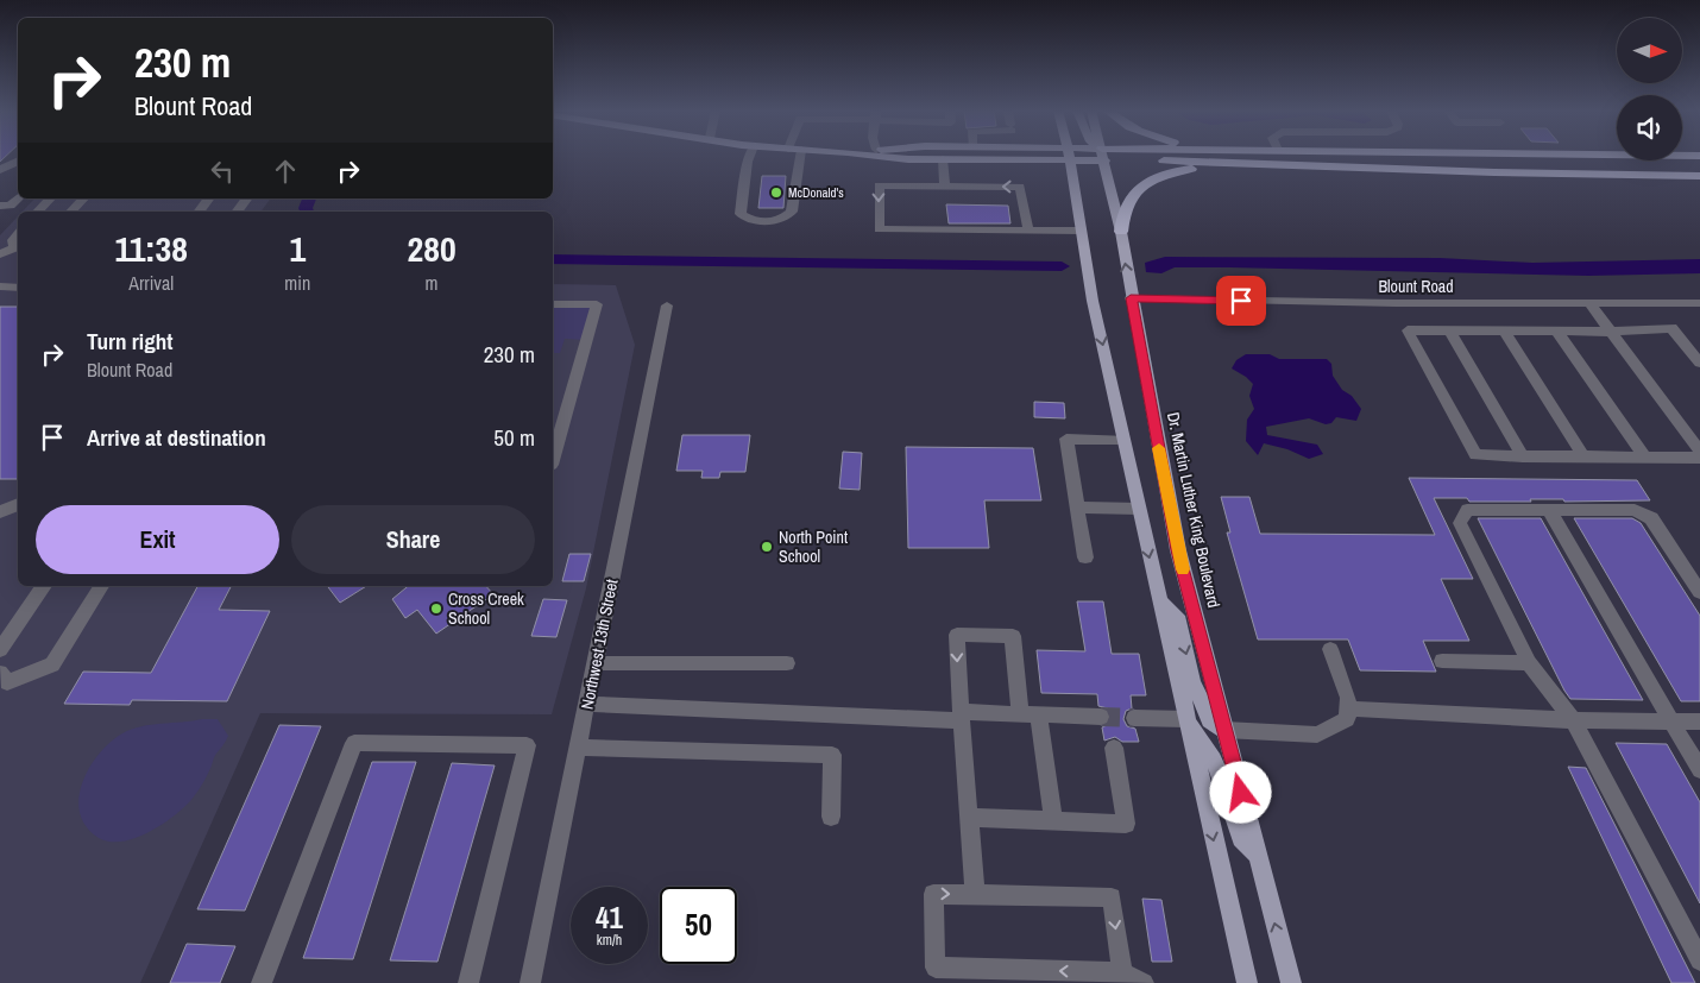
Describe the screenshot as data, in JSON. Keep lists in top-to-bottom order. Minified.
{"streets":{"main road":["Dr. Martin Luther King Boulevard"],"street":["Blount Road","Northwest 13th Street"]},"crossings":[["Blount Road","Dr. Martin Luther King Boulevard"]],"places":["McDonald's","North Point School","Cross Creek School"],"north":"right","page":{"turn":["230 m","Blount Road"],"eta":["11:38","Arrival","1","min","280","m"],"list":[{"name":"Turn right","note":"Blount Road","value":"230 m"},{"name":"Arrive at destination","value":"50 m"}],"buttons":["Exit","Share"],"speed":"41 km/h","limit":"50"}}
